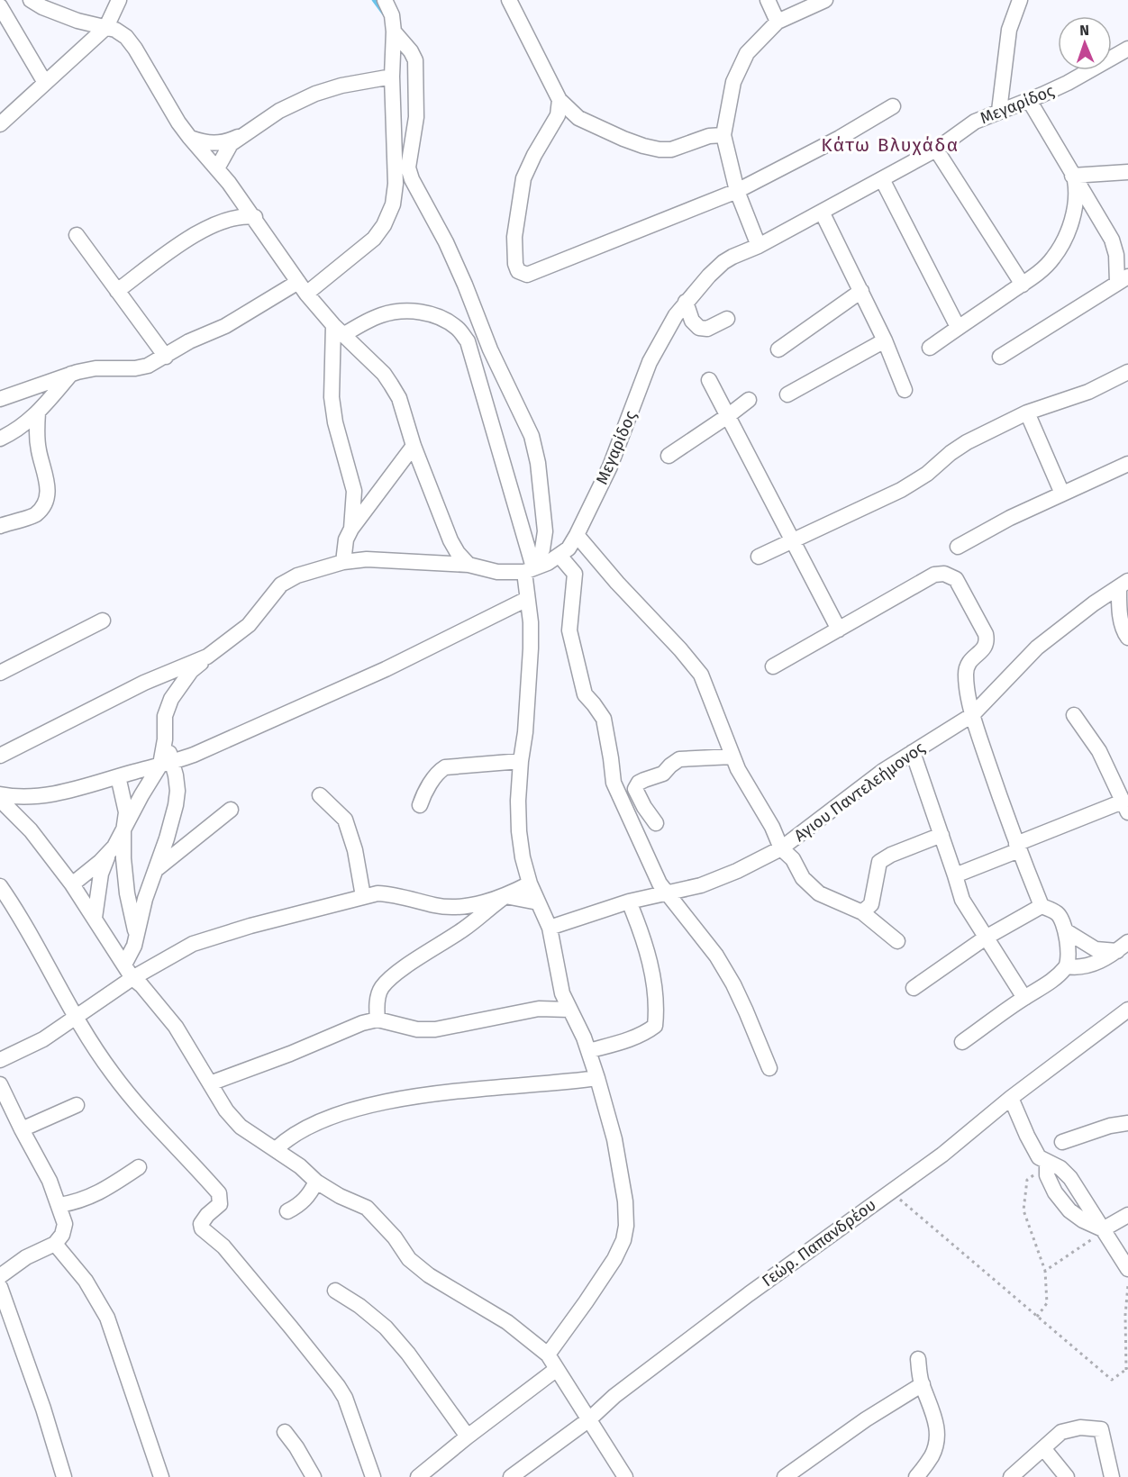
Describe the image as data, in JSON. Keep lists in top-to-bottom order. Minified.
{"streets":{"street":["Μεγαρίδος","Αγιου Παντελεήμονος","Γεώρ. Παπανδρέου"]},"districts":["Κάτω Βλυχάδα"],"north":"top"}
